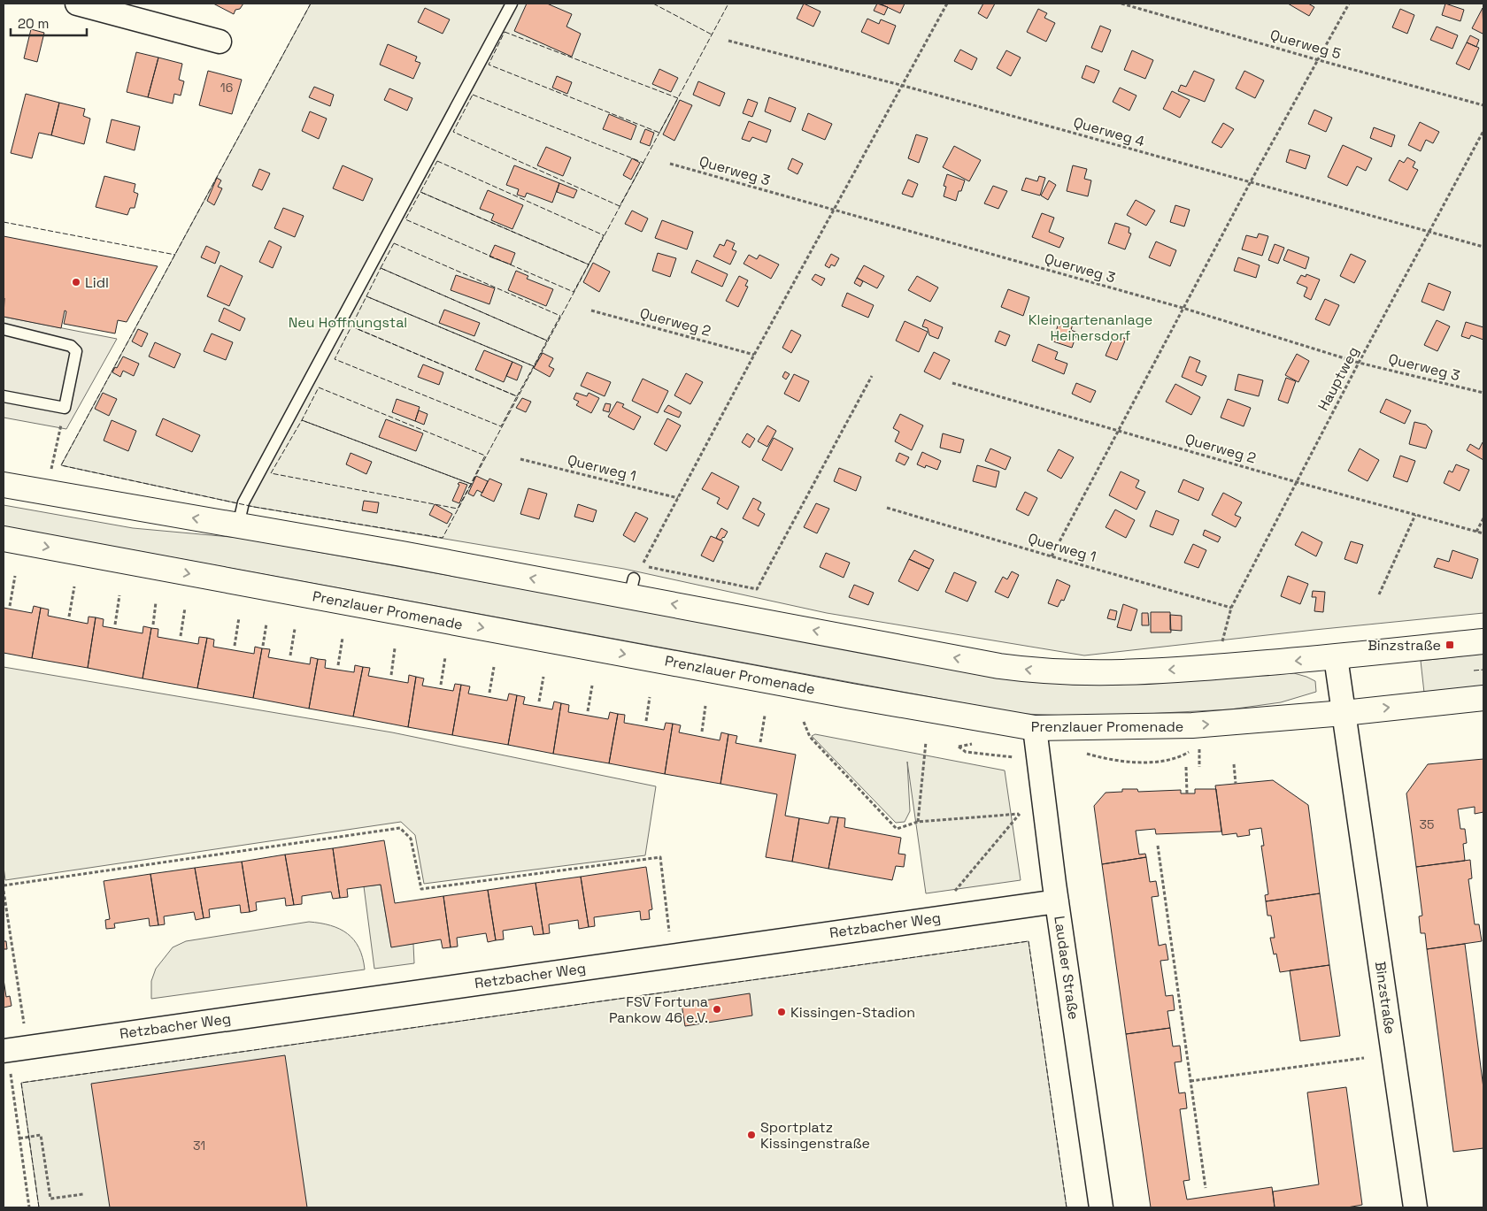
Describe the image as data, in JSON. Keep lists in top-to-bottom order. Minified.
{"streets":{"main road":["Prenzlauer Promenade"],"street":["Retzbacher Weg","Laudaer Straße","Binzstraße"],"path":["Querweg 5","Querweg 4","Querweg 3","Querweg 2","Hauptweg","Querweg 1"]},"crossings":[["Querweg 4","Hauptweg"],["Querweg 3","Hauptweg"],["Querweg 2","Hauptweg"],["Hauptweg","Querweg 1"],["Prenzlauer Promenade","Laudaer Straße"],["Prenzlauer Promenade","Binzstraße"],["Retzbacher Weg","Laudaer Straße"]],"parks":["Kleingartenanlage Heinersdorf","Neu Hoffnungstal"],"places":{"other":["Lidl","FSV Fortuna Pankow 46 e.V.","Kissingen-Stadion","Sportplatz Kissingenstraße"],"transit":["Binzstraße"]},"house_numbers":["16","35","31"],"scale_bar":"20 m"}
